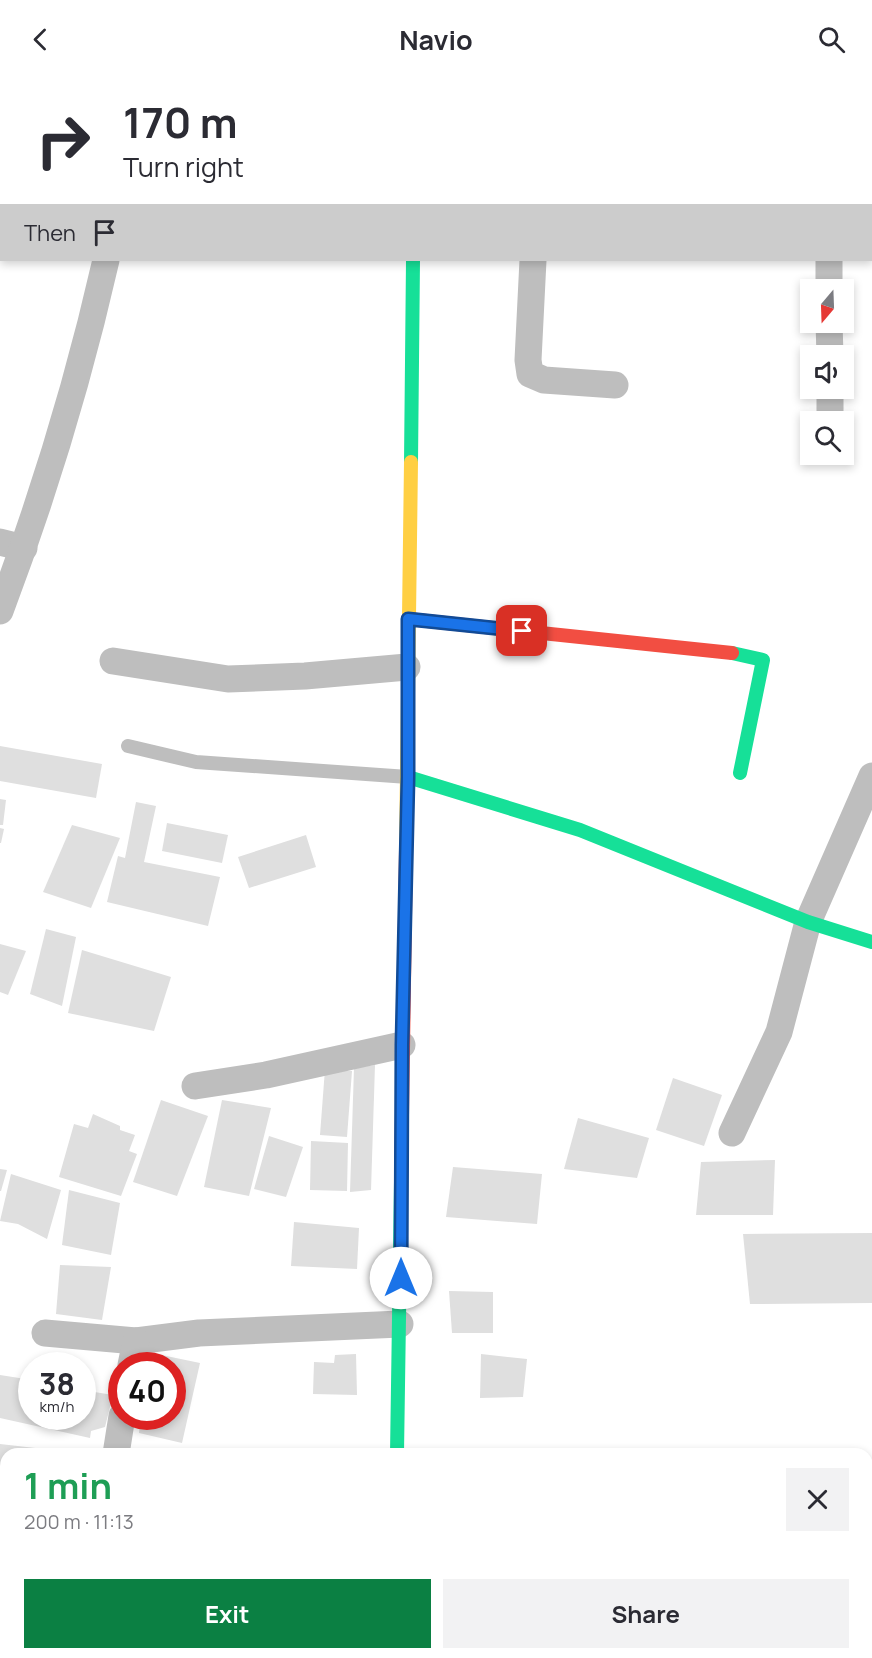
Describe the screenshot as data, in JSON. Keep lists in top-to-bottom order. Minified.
{"north":"bottom","page":{"header":"Navio","turn":["170 m","Turn right"],"then":"Then","speed":"38 km/h","limit":"40","heading":["1 min","200 m · 11:13"],"buttons":["Exit","Share"]}}
